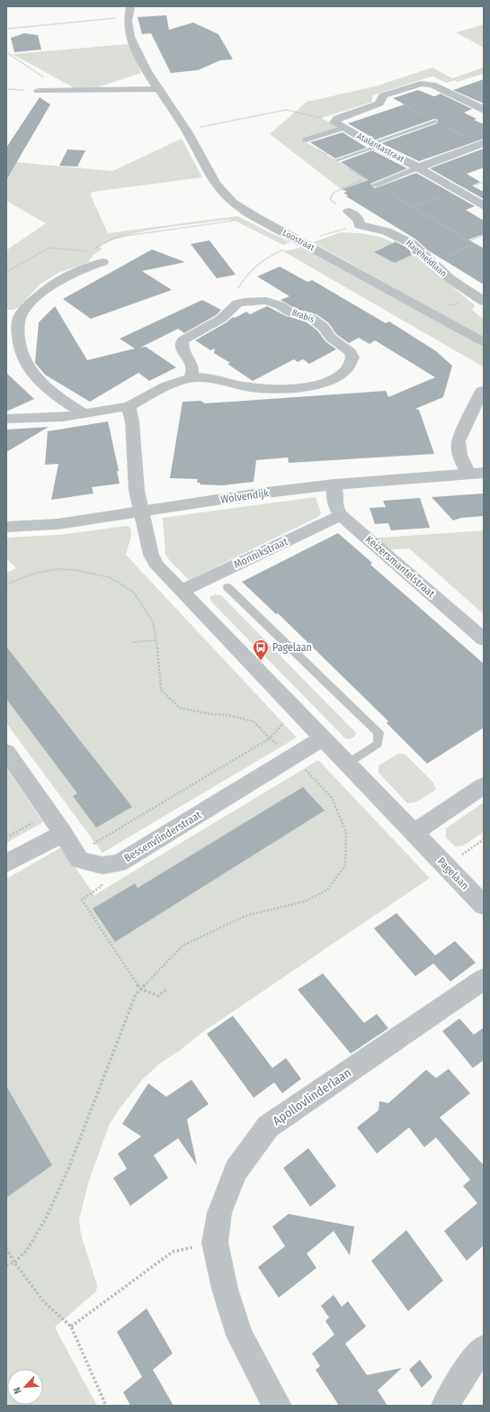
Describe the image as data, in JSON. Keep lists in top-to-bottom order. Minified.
{"streets":{"street":["Atalantastraat","Loostraat","Hageheldlaan","Brabis","Wolvendijk","Monnikstraat","Keizersmantelstraat","Bessenvlinderstraat","Pagelaan","Apollovlinderlaan"]},"crossings":[["Wolvendijk","Pagelaan"],["Monnikstraat","Keizersmantelstraat"],["Monnikstraat","Pagelaan"],["Bessenvlinderstraat","Pagelaan"]],"places":{"bus stop":["Pagelaan"]},"north":"bottom left"}
